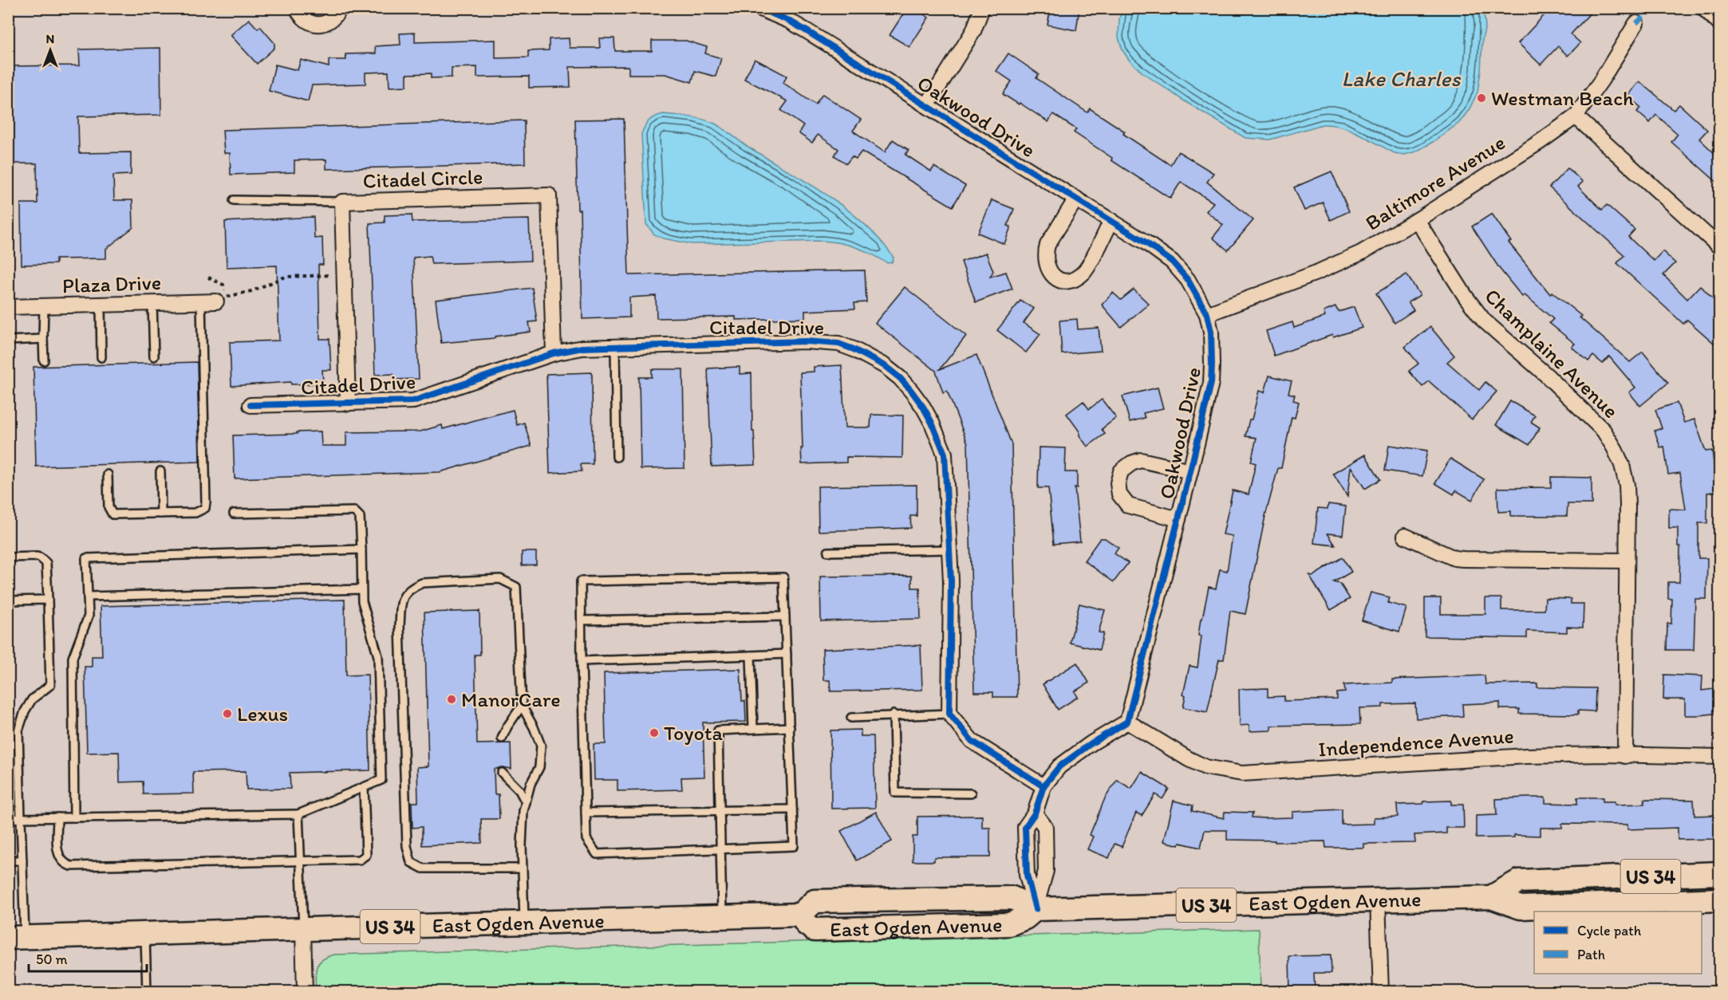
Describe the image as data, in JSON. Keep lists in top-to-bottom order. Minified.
{"streets":{"main road":["US 34","East Ogden Avenue"],"street":["Oakwood Drive","Citadel Circle","Baltimore Avenue","Plaza Drive","Citadel Drive","Champlaine Avenue","Independence Avenue"]},"crossings":[["Oakwood Drive","Baltimore Avenue"],["Oakwood Drive","Independence Avenue"],["Citadel Circle","Citadel Drive"],["Baltimore Avenue","Champlaine Avenue"],["Champlaine Avenue","Independence Avenue"]],"water":["Lake Charles"],"places":["Westman Beach","ManorCare","Lexus","Toyota"],"legend":["Cycle path","Path"],"scale_bar":"50 m","north":"top"}
